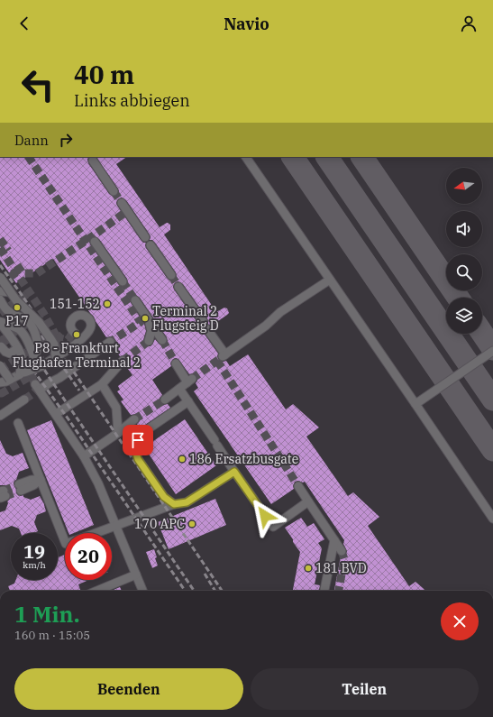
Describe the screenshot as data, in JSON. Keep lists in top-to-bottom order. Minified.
{"places":["151-152","P17","Terminal 2 Flugsteig D","P8 - Frankfurt Flughafen Terminal 2","186 Ersatzbusgate","170 APC","181 BVD"],"north":"left","page":{"header":"Navio","turn":["40 m","Links abbiegen"],"then":"Dann","speed":"19 km/h","limit":"20","heading":["1 Min.","160 m · 15:05"],"buttons":["Beenden","Teilen"]}}
